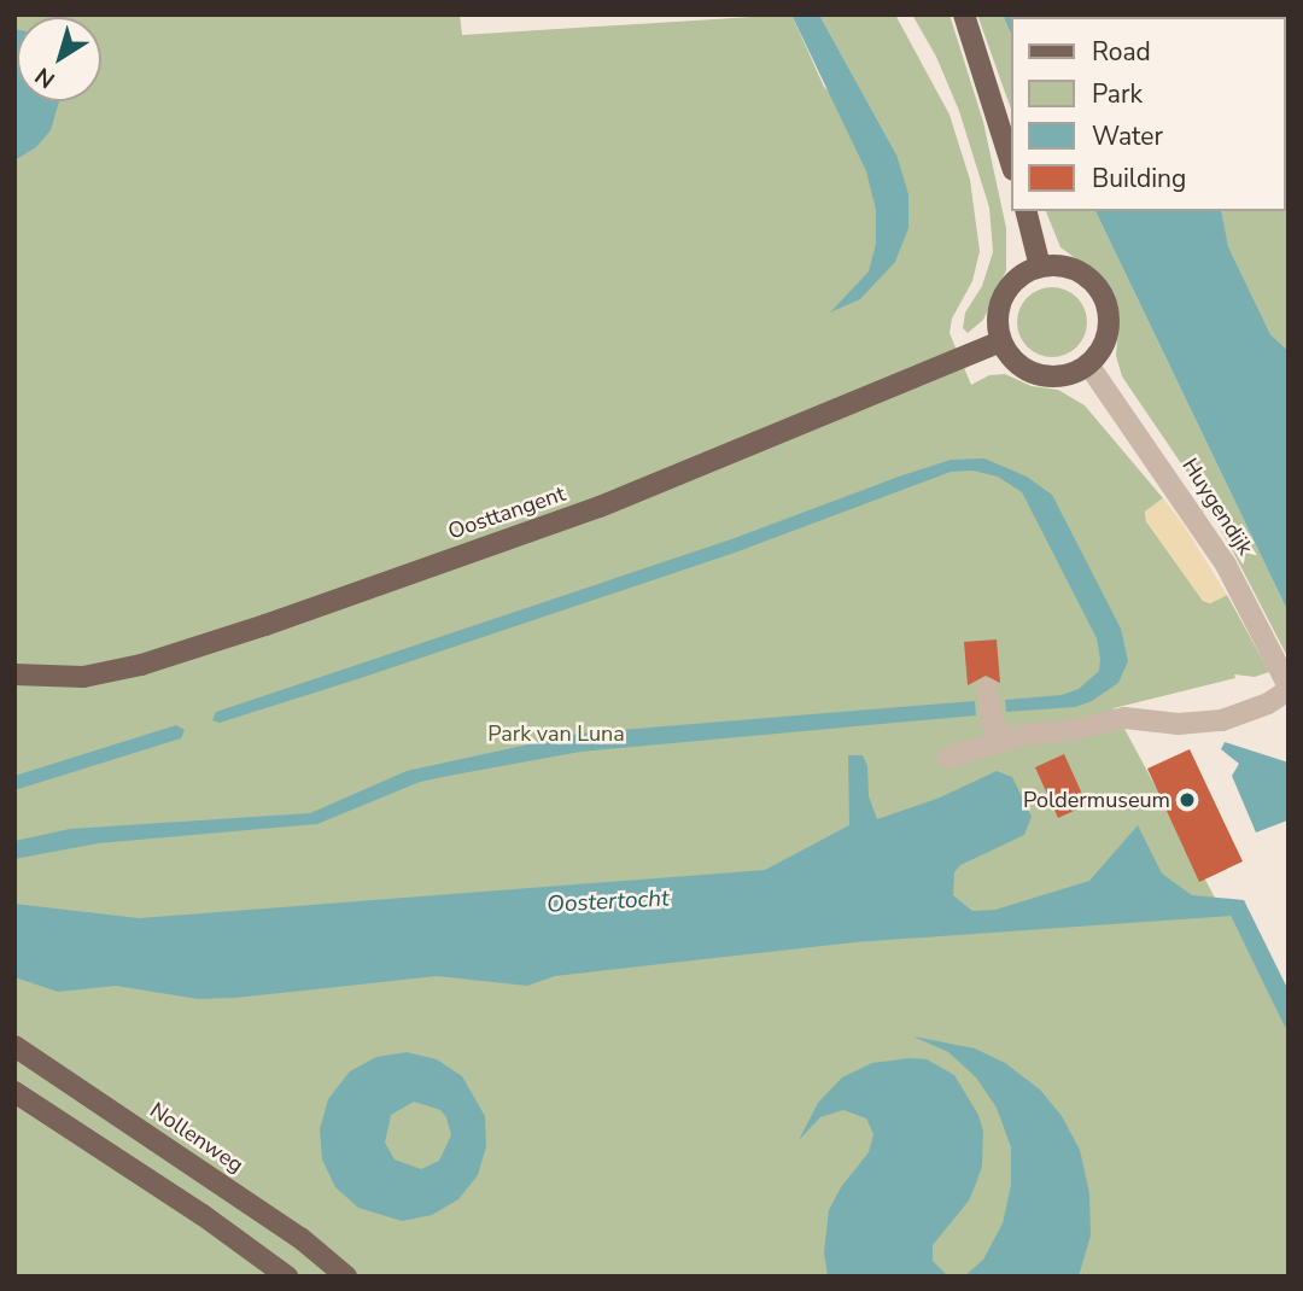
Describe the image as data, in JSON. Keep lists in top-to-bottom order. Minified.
{"streets":{"main road":["Oosttangent","Nollenweg"],"street":["Huygendijk"]},"crossings":[["Huygendijk","Oosttangent"]],"water":["Oostertocht"],"parks":["Park van Luna"],"places":["Poldermuseum"],"legend":["Road","Park","Water","Building"],"north":"bottom left"}
